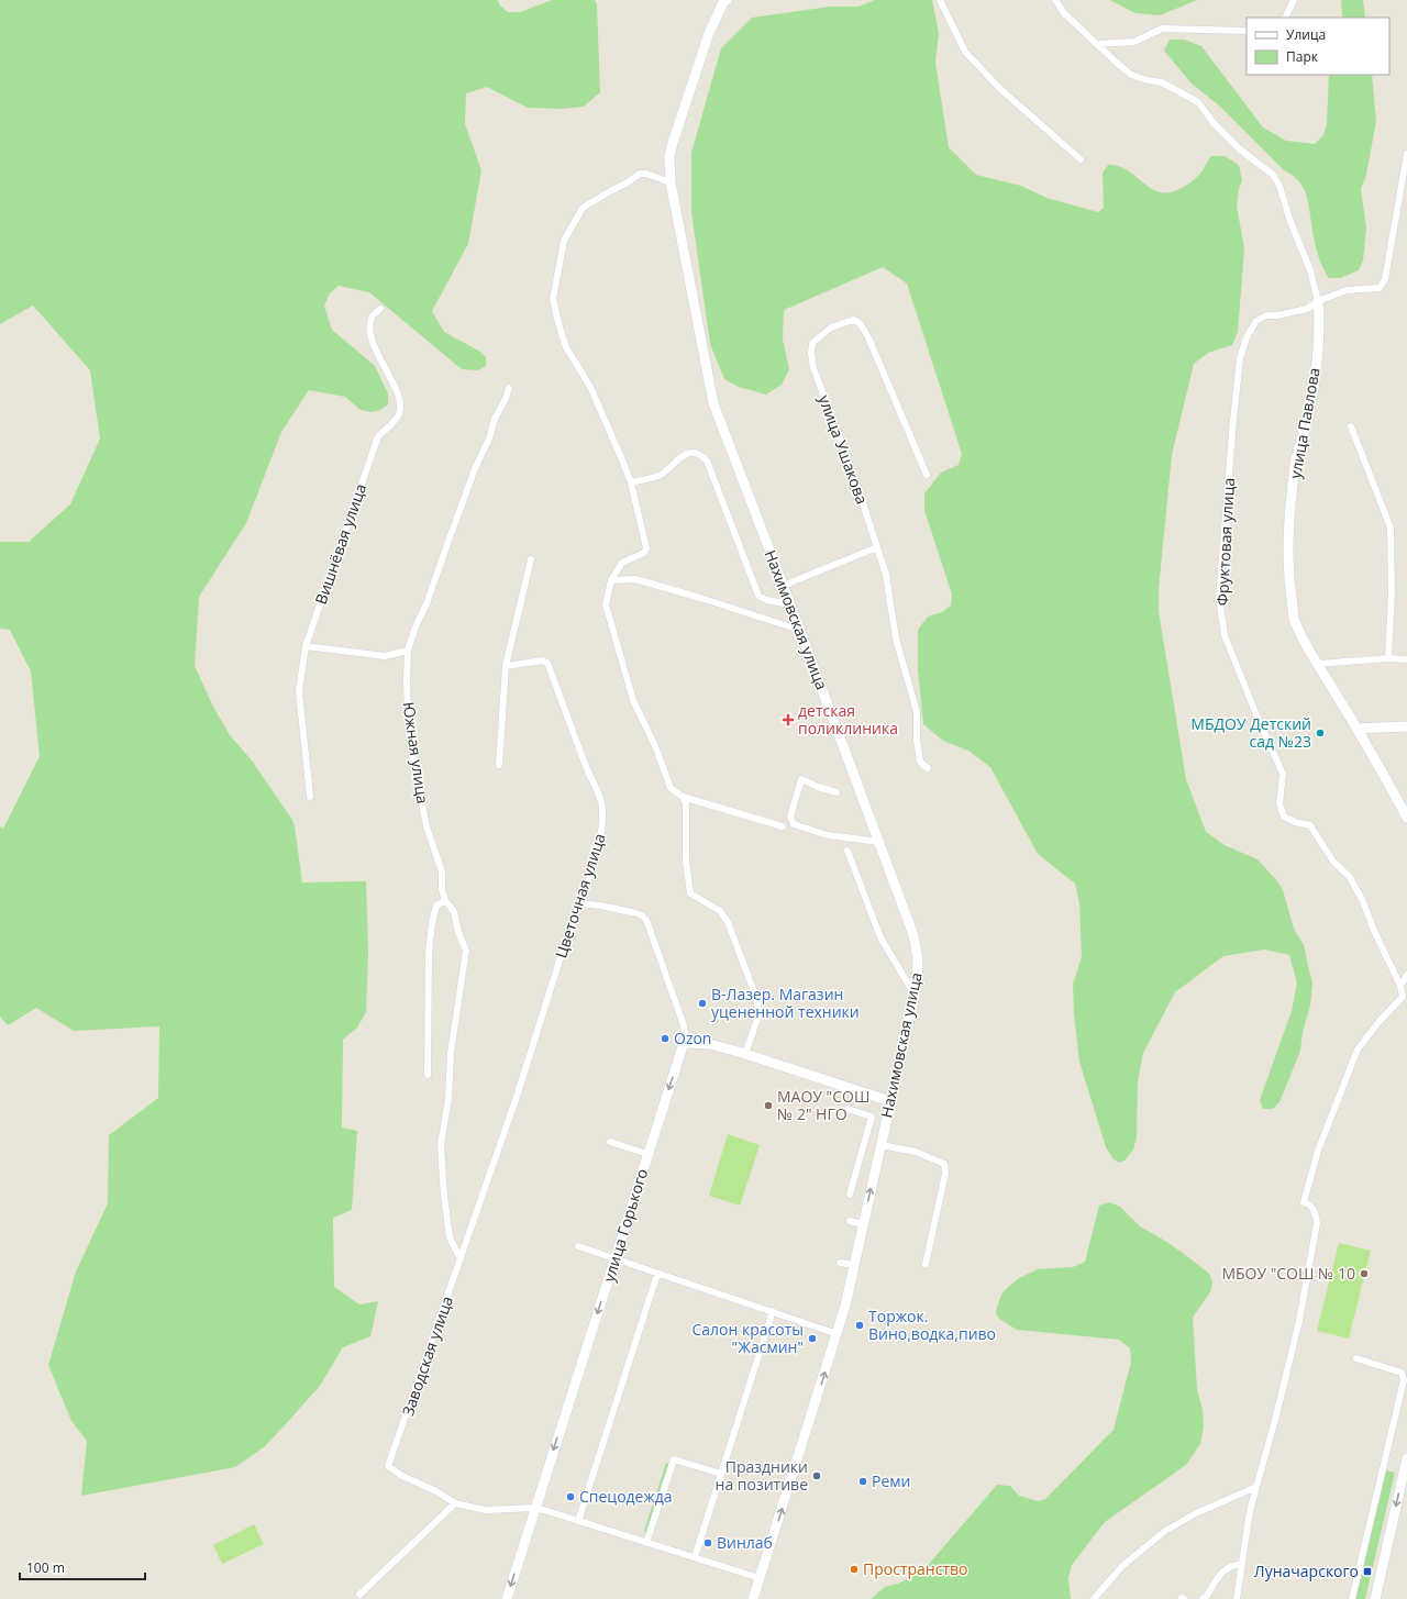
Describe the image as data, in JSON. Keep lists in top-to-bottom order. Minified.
{"streets":{"main road":["улица Павлова","Нахимовская улица","улица Горького"],"street":["улица Ушакова","Фруктовая улица","Вишнёвая улица","Южная улица","Цветочная улица","Заводская улица"]},"crossings":[["улица Павлова","Фруктовая улица"],["Нахимовская улица","Заводская улица"],["Цветочная улица","улица Горького"],["Цветочная улица","Заводская улица"],["улица Горького","Заводская улица"]],"places":{"health":["детская поликлиника"],"other":["МБДОУ Детский сад №23","В-Лазер. Магазин уцененной техники","Ozon","МАОУ \"СОШ № 2\" НГО","МБОУ \"СОШ № 10","Торжок. Вино,водка,пиво","Салон красоты \"Жасмин\"","Праздники на позитиве","Реми","Спецодежда","Винлаб","Пространство"],"transit":["Луначарского"]},"legend":["Улица","Парк"],"scale_bar":"100 m"}
